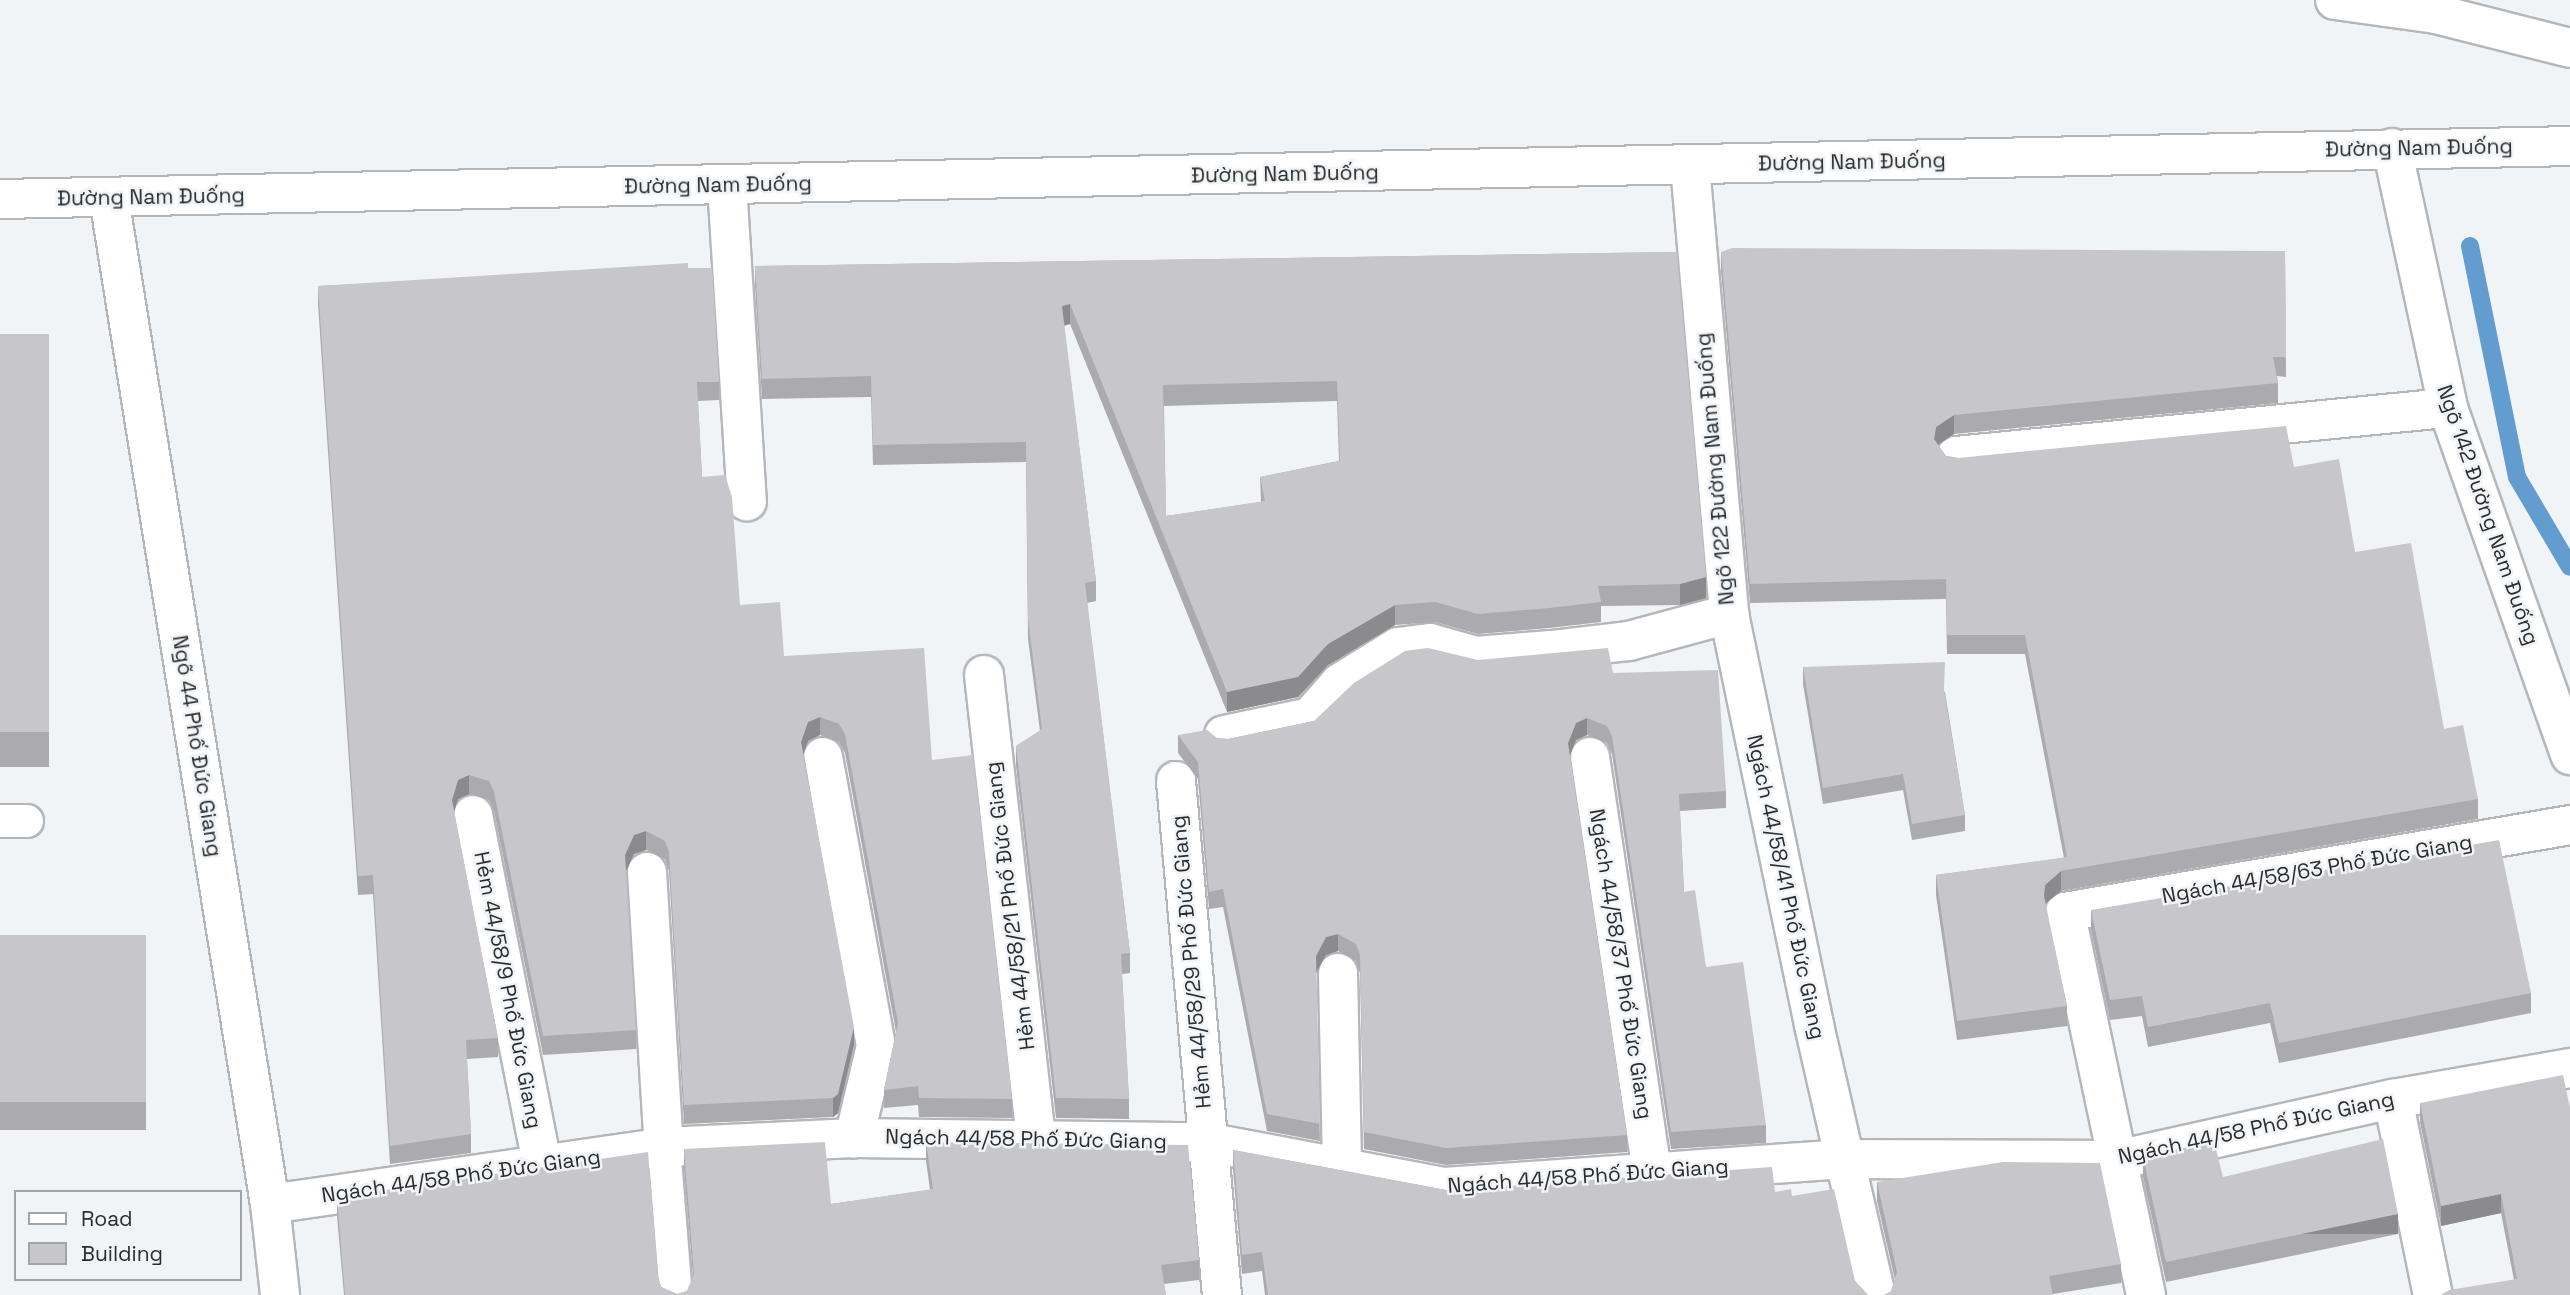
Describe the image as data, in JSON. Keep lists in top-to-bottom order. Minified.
{"streets":{"street":["Đường Nam Đuống","Ngõ 122 Đường Nam Đuống","Ngõ 142 Đường Nam Đuống","Ngõ 44 Phố Đức Giang","Ngách 44/58/63 Phố Đức Giang","Ngách 44/58/41 Phố Đức Giang","Hẻm 44/58/21 Phố Đức Giang","Hẻm 44/58/29 Phố Đức Giang","Ngách 44/58/37 Phố Đức Giang","Hẻm 44/58/9 Phố Đức Giang","Ngách 44/58 Phố Đức Giang"]},"crossings":[["Đường Nam Đuống","Ngõ 122 Đường Nam Đuống"],["Đường Nam Đuống","Ngõ 142 Đường Nam Đuống"],["Đường Nam Đuống","Ngõ 44 Phố Đức Giang"],["Ngõ 122 Đường Nam Đuống","Ngách 44/58/41 Phố Đức Giang"],["Ngõ 44 Phố Đức Giang","Ngách 44/58 Phố Đức Giang"],["Ngách 44/58/63 Phố Đức Giang","Ngách 44/58 Phố Đức Giang"],["Ngách 44/58/41 Phố Đức Giang","Ngách 44/58 Phố Đức Giang"],["Hẻm 44/58/21 Phố Đức Giang","Ngách 44/58 Phố Đức Giang"],["Hẻm 44/58/29 Phố Đức Giang","Ngách 44/58 Phố Đức Giang"],["Ngách 44/58/37 Phố Đức Giang","Ngách 44/58 Phố Đức Giang"],["Hẻm 44/58/9 Phố Đức Giang","Ngách 44/58 Phố Đức Giang"]],"legend":["Road","Building"]}
